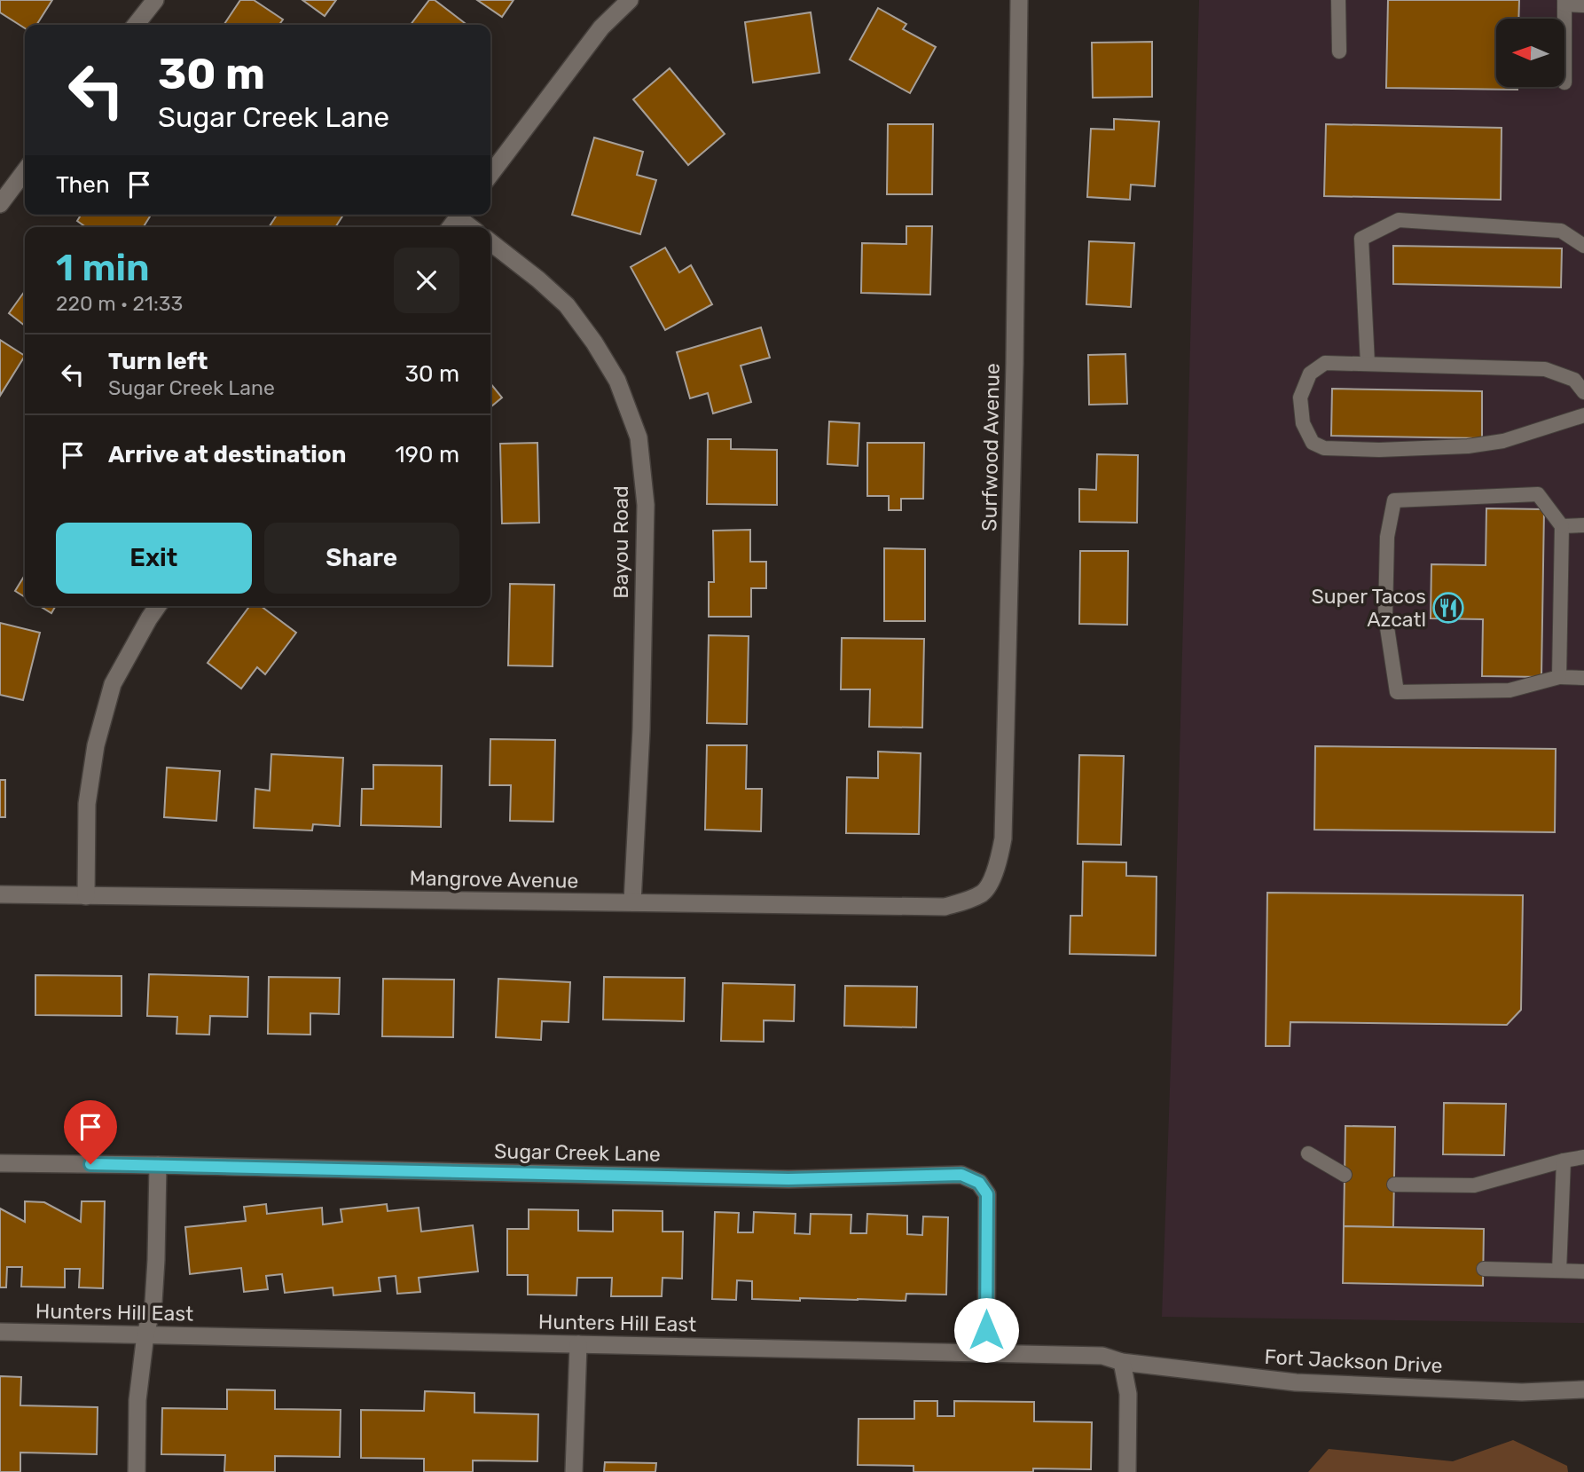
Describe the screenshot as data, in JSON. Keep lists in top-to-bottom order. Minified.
{"streets":{"street":["Surfwood Avenue","Bayou Road","Mangrove Avenue","Sugar Creek Lane","Hunters Hill East","Fort Jackson Drive"]},"crossings":[["Surfwood Avenue","Mangrove Avenue"],["Bayou Road","Mangrove Avenue"],["Sugar Creek Lane","Hunters Hill East"],["Hunters Hill East","Fort Jackson Drive"]],"places":{"restaurant":["Super Tacos Azcatl"]},"north":"left","page":{"turn":["30 m","Sugar Creek Lane"],"then":"Then","heading":["1 min","220 m · 21:33"],"list":[{"name":"Turn left","note":"Sugar Creek Lane","value":"30 m"},{"name":"Arrive at destination","value":"190 m"}],"buttons":["Exit","Share"]}}
